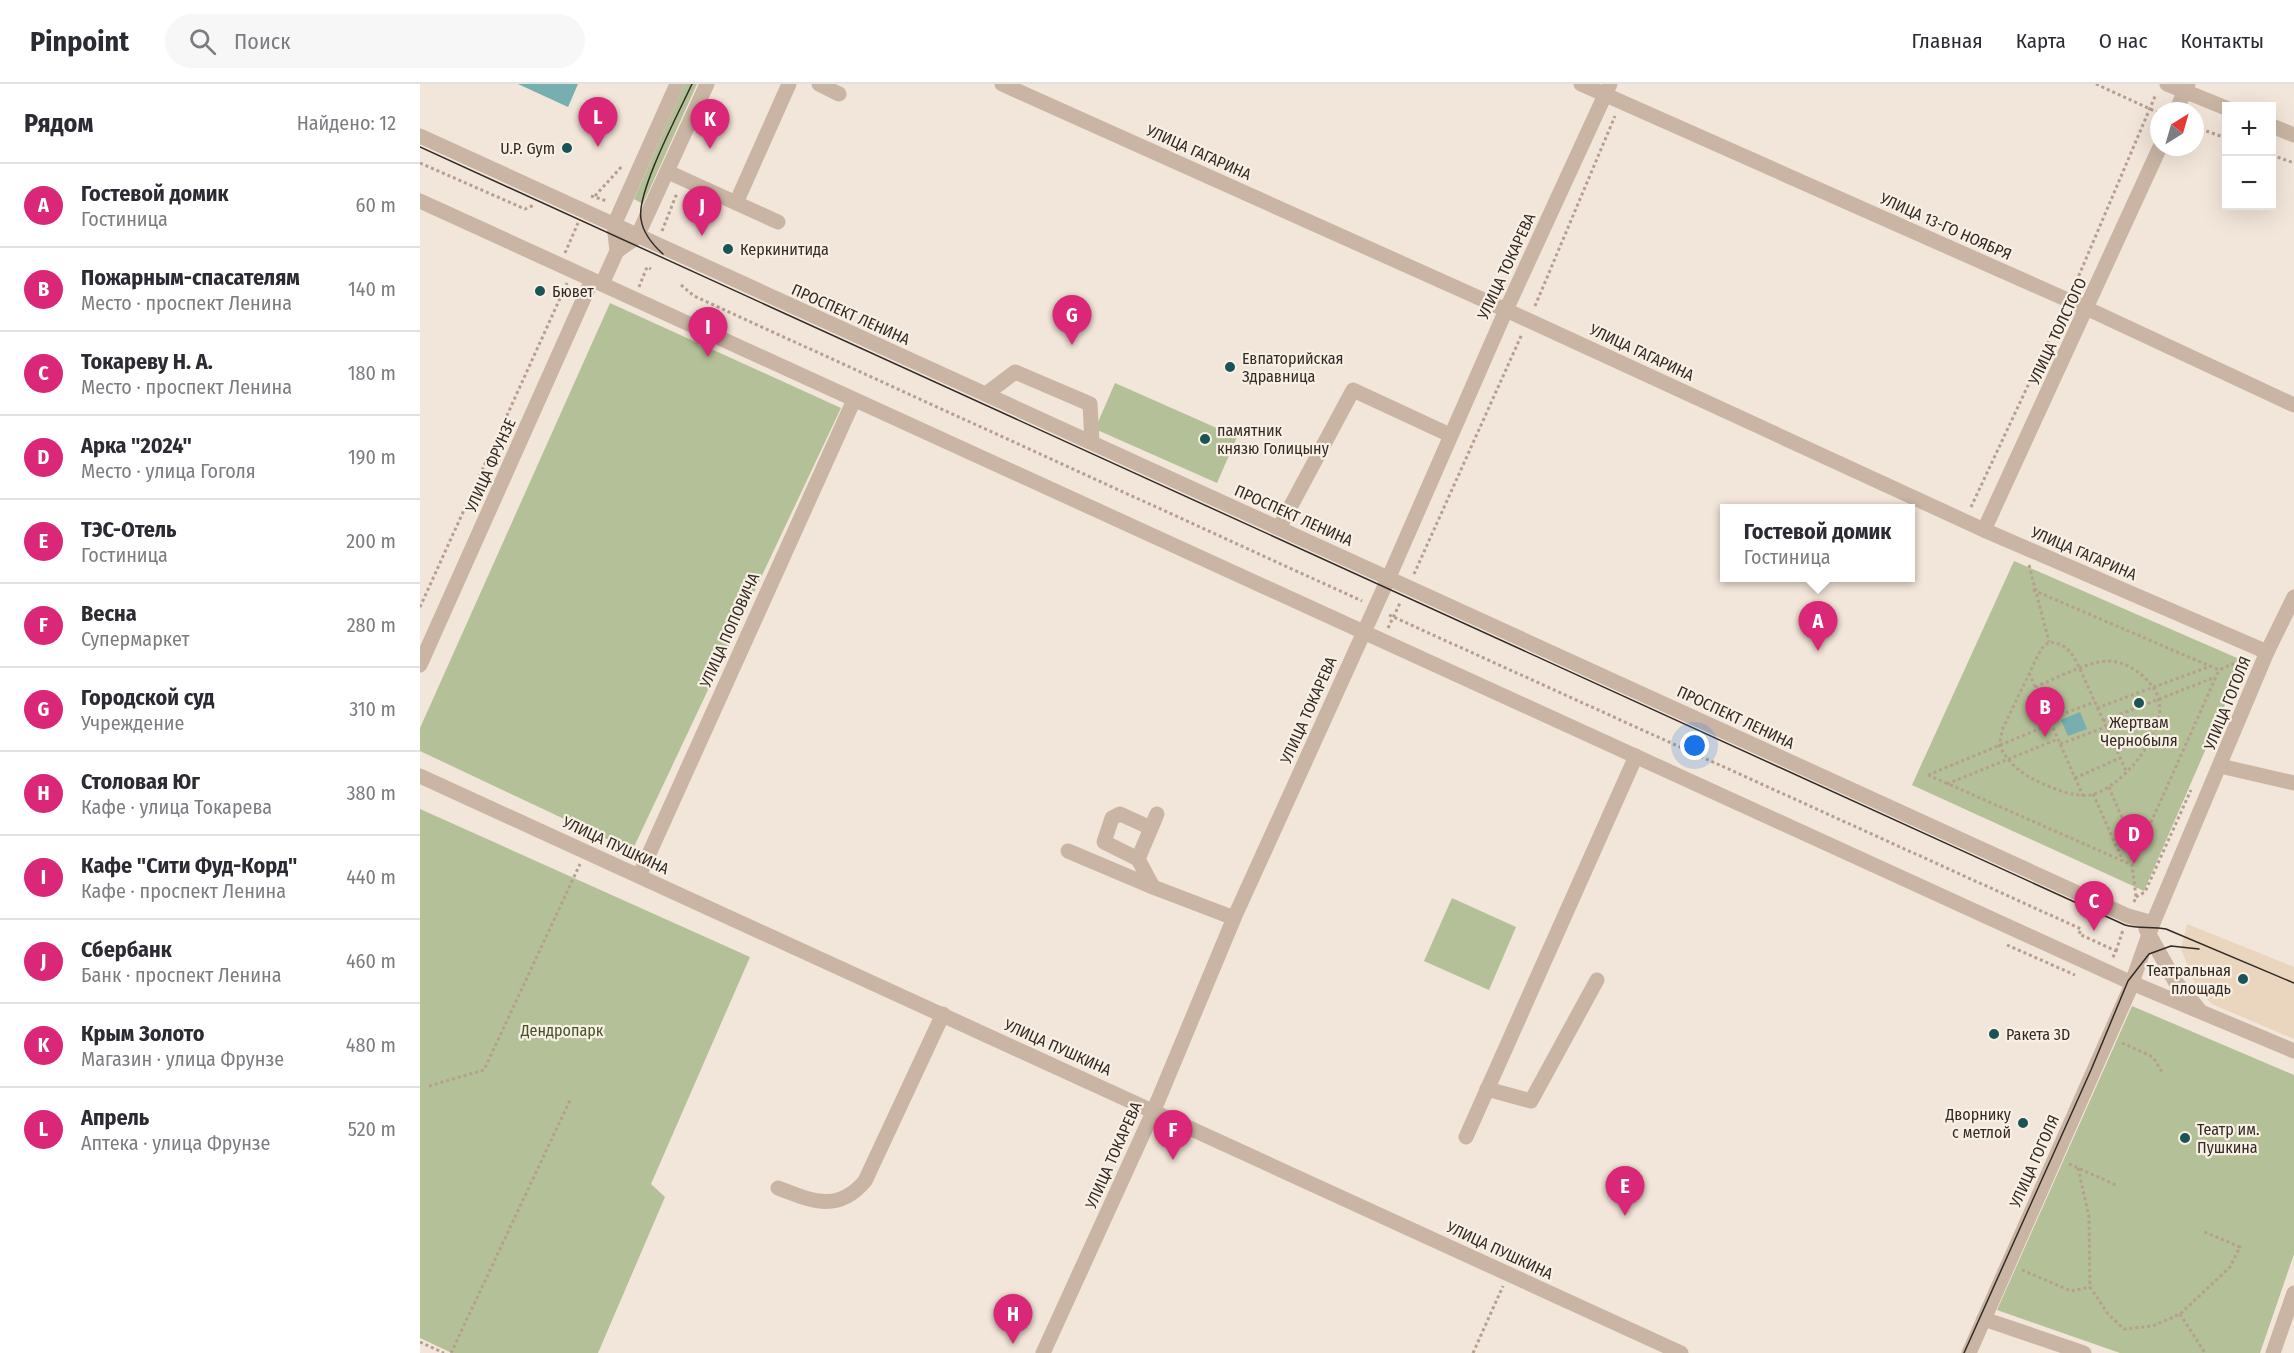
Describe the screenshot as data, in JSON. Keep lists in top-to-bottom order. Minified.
{"streets":{"street":["УЛИЦА ГАГАРИНА","УЛИЦА 13-ГО НОЯБРЯ","УЛИЦА ТОКАРЕВА","ПРОСПЕКТ ЛЕНИНА","УЛИЦА ТОЛСТОГО","УЛИЦА ФРУНЗЕ","УЛИЦА ПОПОВИЧА","УЛИЦА ГОГОЛЯ","УЛИЦА ПУШКИНА"]},"crossings":[["УЛИЦА ГАГАРИНА","УЛИЦА ТОКАРЕВА"],["УЛИЦА ГАГАРИНА","УЛИЦА ТОЛСТОГО"],["УЛИЦА ГАГАРИНА","УЛИЦА ГОГОЛЯ"],["УЛИЦА 13-ГО НОЯБРЯ","УЛИЦА ТОКАРЕВА"],["УЛИЦА 13-ГО НОЯБРЯ","УЛИЦА ТОЛСТОГО"],["УЛИЦА ТОКАРЕВА","ПРОСПЕКТ ЛЕНИНА"],["УЛИЦА ТОКАРЕВА","УЛИЦА ПУШКИНА"],["ПРОСПЕКТ ЛЕНИНА","УЛИЦА ГОГОЛЯ"],["УЛИЦА ПОПОВИЧА","УЛИЦА ПУШКИНА"]],"parks":["Дендропарк"],"places":["U.P. Gym","Керкинитида","Бювет","Евпаторийская Здравница","памятник князю Голицыну","Жертвам Чернобыля","Театральная площадь","Ракета 3D","Дворнику с метлой","Театр им. Пушкина"],"north":"top right","page":{"header":"Pinpoint","search":"Поиск","nav":["Главная","Карта","О нас","Контакты"],"heading":["Рядом","Найдено: 12"],"pins":["L","K","J","G","I","A","B","D","C","F","E","H"],"map_buttons":["+","−"],"list":[{"mark":"A","name":"Гостевой домик","note":"Гостиница","value":"60 m"},{"mark":"B","name":"Пожарным-спасателям","note":"Место · проспект Ленина","value":"140 m"},{"mark":"C","name":"Токареву Н. А.","note":"Место · проспект Ленина","value":"180 m"},{"mark":"D","name":"Арка \"2024\"","note":"Место · улица Гоголя","value":"190 m"},{"mark":"E","name":"ТЭС-Отель","note":"Гостиница","value":"200 m"},{"mark":"F","name":"Весна","note":"Супермаркет","value":"280 m"},{"mark":"G","name":"Городской суд","note":"Учреждение","value":"310 m"},{"mark":"H","name":"Столовая Юг","note":"Кафе · улица Токарева","value":"380 m"},{"mark":"I","name":"Кафе \"Сити Фуд-Корд\"","note":"Кафе · проспект Ленина","value":"440 m"},{"mark":"J","name":"Сбербанк","note":"Банк · проспект Ленина","value":"460 m"},{"mark":"K","name":"Крым Золото","note":"Магазин · улица Фрунзе","value":"480 m"},{"mark":"L","name":"Апрель","note":"Аптека · улица Фрунзе","value":"520 m"}],"popup":["Гостевой домик","Гостиница"]}}
